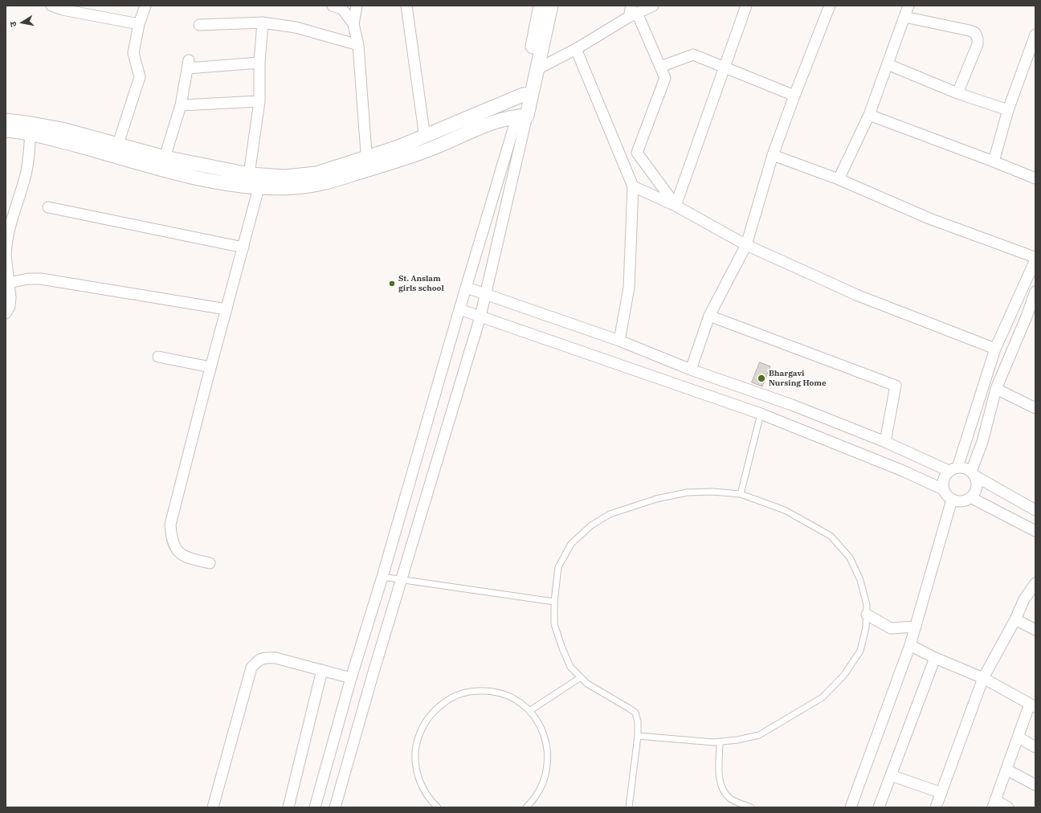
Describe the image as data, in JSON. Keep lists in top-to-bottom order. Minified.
{"places":["St. Anslam girls school","Bhargavi Nursing Home"],"north":"left"}
